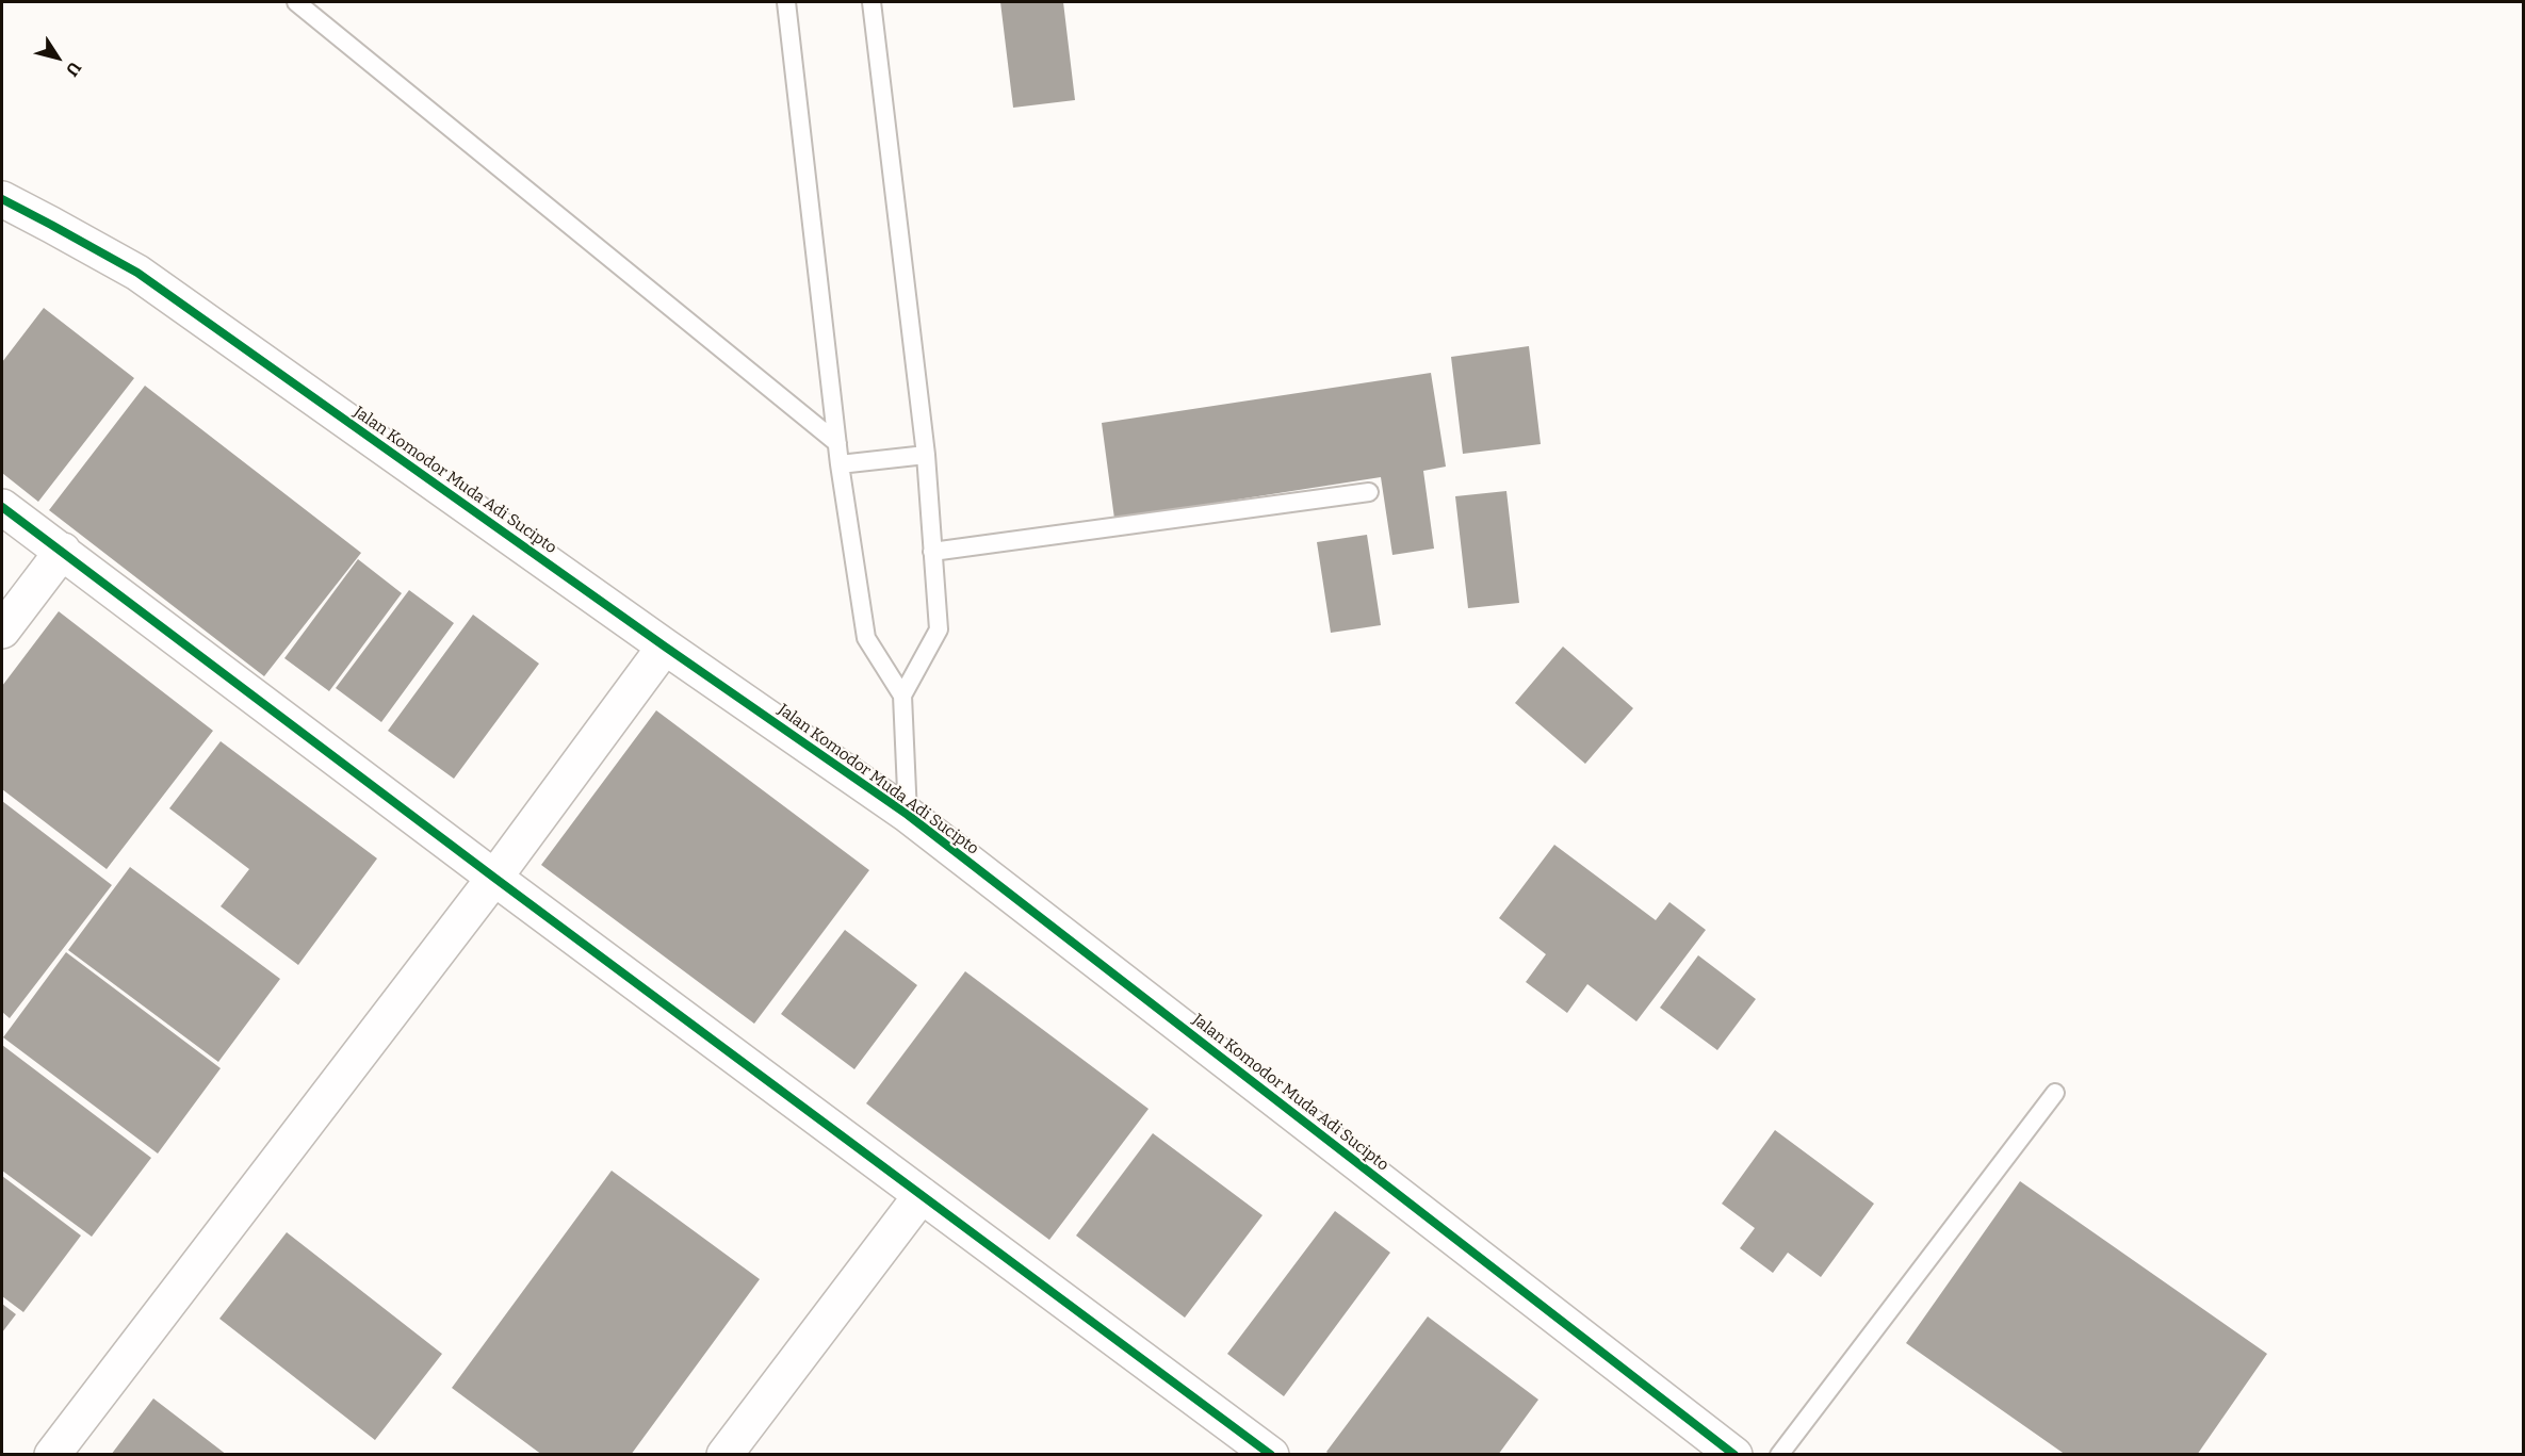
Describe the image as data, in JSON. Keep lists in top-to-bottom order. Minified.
{"streets":{"street":["Jalan Komodor Muda Adi Sucipto"]},"north":"bottom right"}
